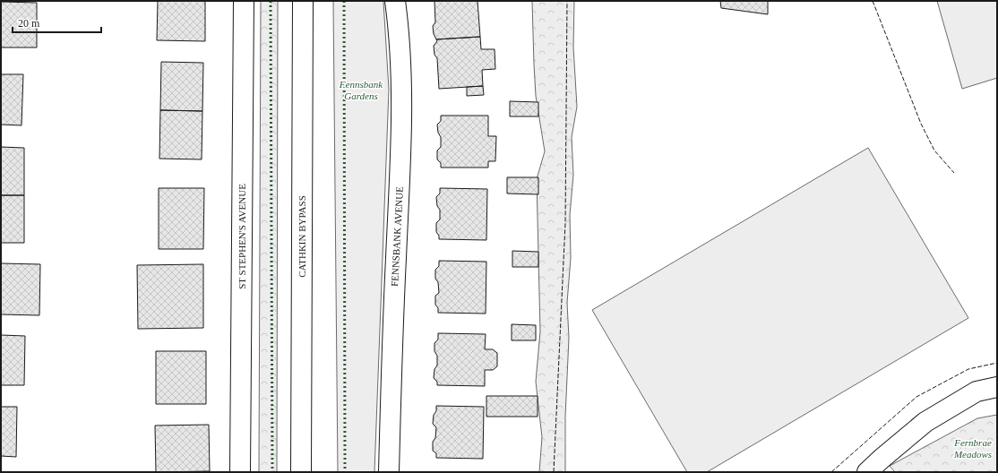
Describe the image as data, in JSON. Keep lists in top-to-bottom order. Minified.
{"streets":{"street":["ST STEPHEN'S AVENUE","CATHKIN BYPASS","FENNSBANK AVENUE"]},"parks":["Fennsbank Gardens","Fernbrae Meadows"],"scale_bar":"20 m"}
